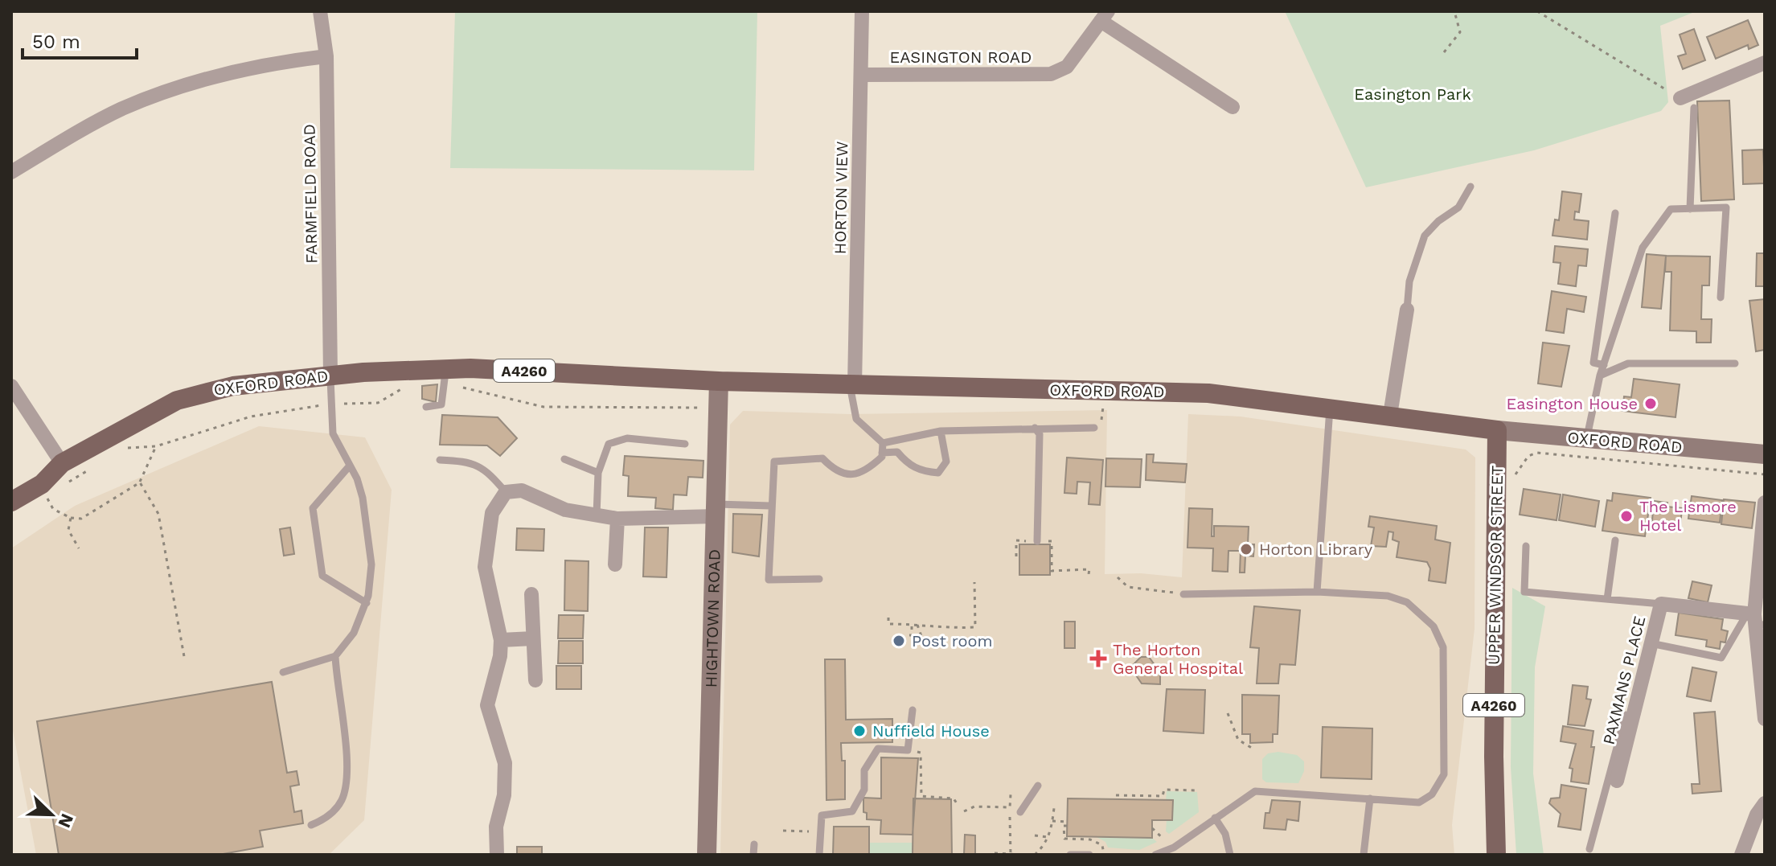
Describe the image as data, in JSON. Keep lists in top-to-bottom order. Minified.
{"streets":{"main road":["A4260","OXFORD ROAD","UPPER WINDSOR STREET"],"street":["EASINGTON ROAD","FARMFIELD ROAD","HORTON VIEW","HIGHTOWN ROAD","PAXMANS PLACE"]},"crossings":[["EASINGTON ROAD","HORTON VIEW"],["FARMFIELD ROAD","OXFORD ROAD"],["HORTON VIEW","OXFORD ROAD"],["OXFORD ROAD","UPPER WINDSOR STREET"],["OXFORD ROAD","HIGHTOWN ROAD"]],"parks":["Easington Park"],"places":{"other":["Easington House","The Lismore Hotel","Horton Library","Post room","Nuffield House"],"health":["The Horton General Hospital"]},"scale_bar":"50 m","north":"bottom right"}
